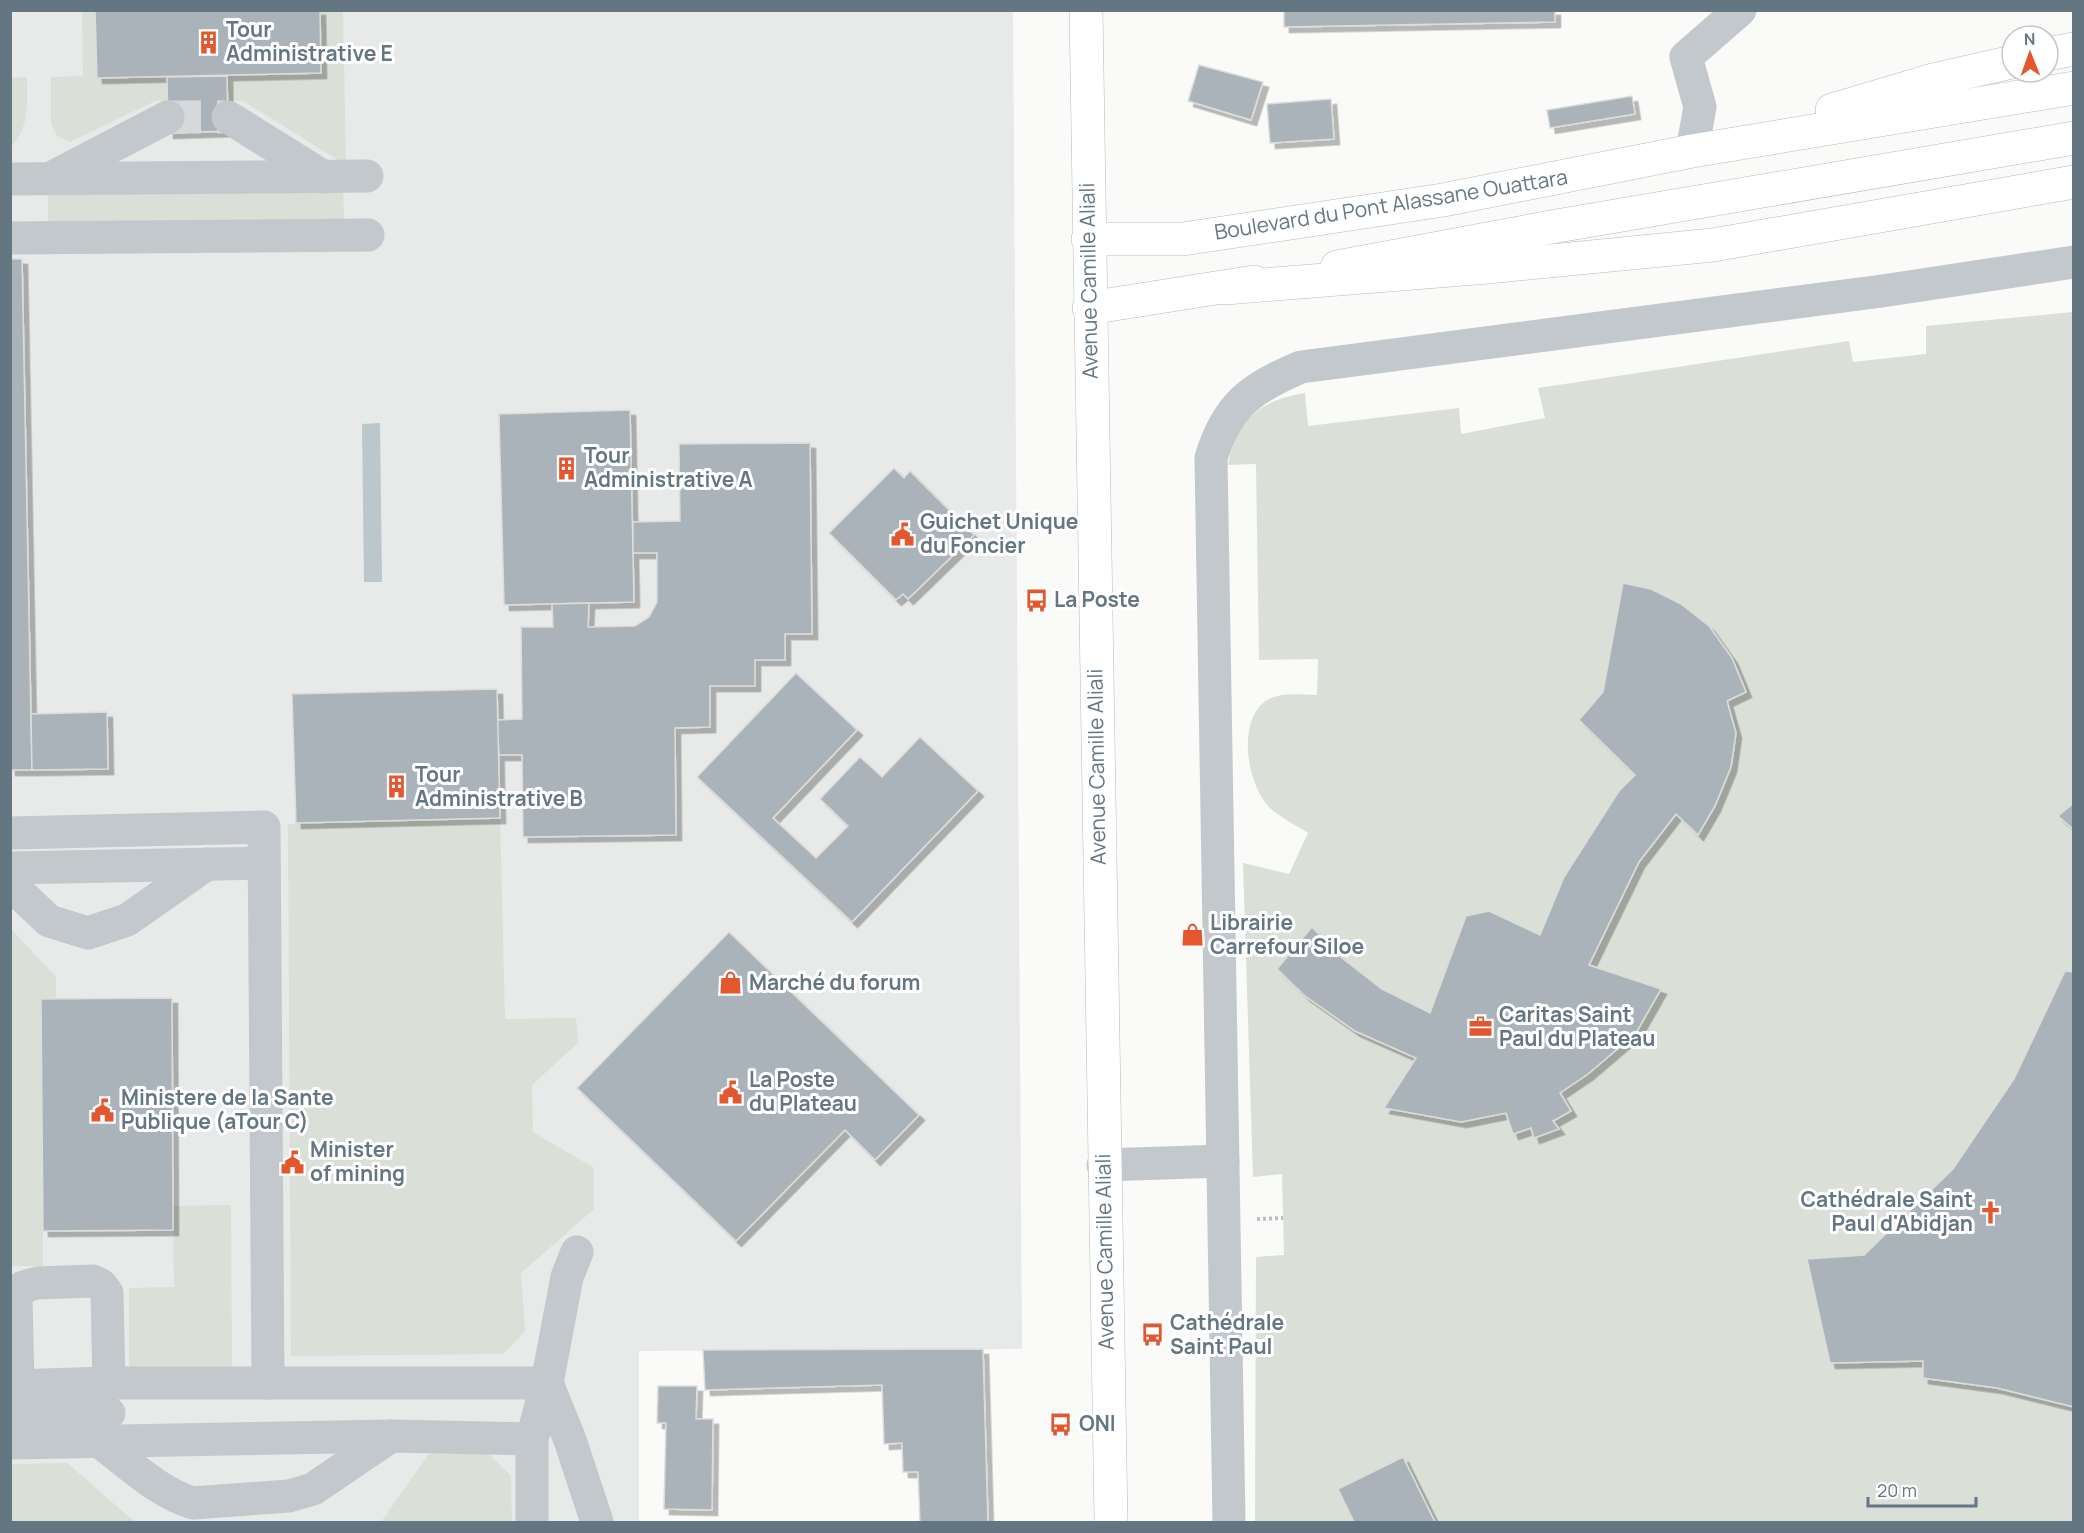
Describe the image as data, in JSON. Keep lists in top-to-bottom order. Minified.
{"streets":{"main road":["Boulevard du Pont Alassane Ouattara","Avenue Camille Aliali"]},"crossings":[["Boulevard du Pont Alassane Ouattara","Avenue Camille Aliali"]],"places":{"building":["Tour Administrative E","Tour Administrative A","Tour Administrative B"],"public building":["Guichet Unique du Foncier","La Poste du Plateau","Ministere de la Sante Publique (aTour C)","Minister of mining"],"bus stop":["La Poste","Cathédrale Saint Paul","ONI"],"shop":["Librairie Carrefour Siloe","Marché du forum"],"office":["Caritas Saint Paul du Plateau"],"church":["Cathédrale Saint Paul d'Abidjan"]},"scale_bar":"20 m","north":"top"}
